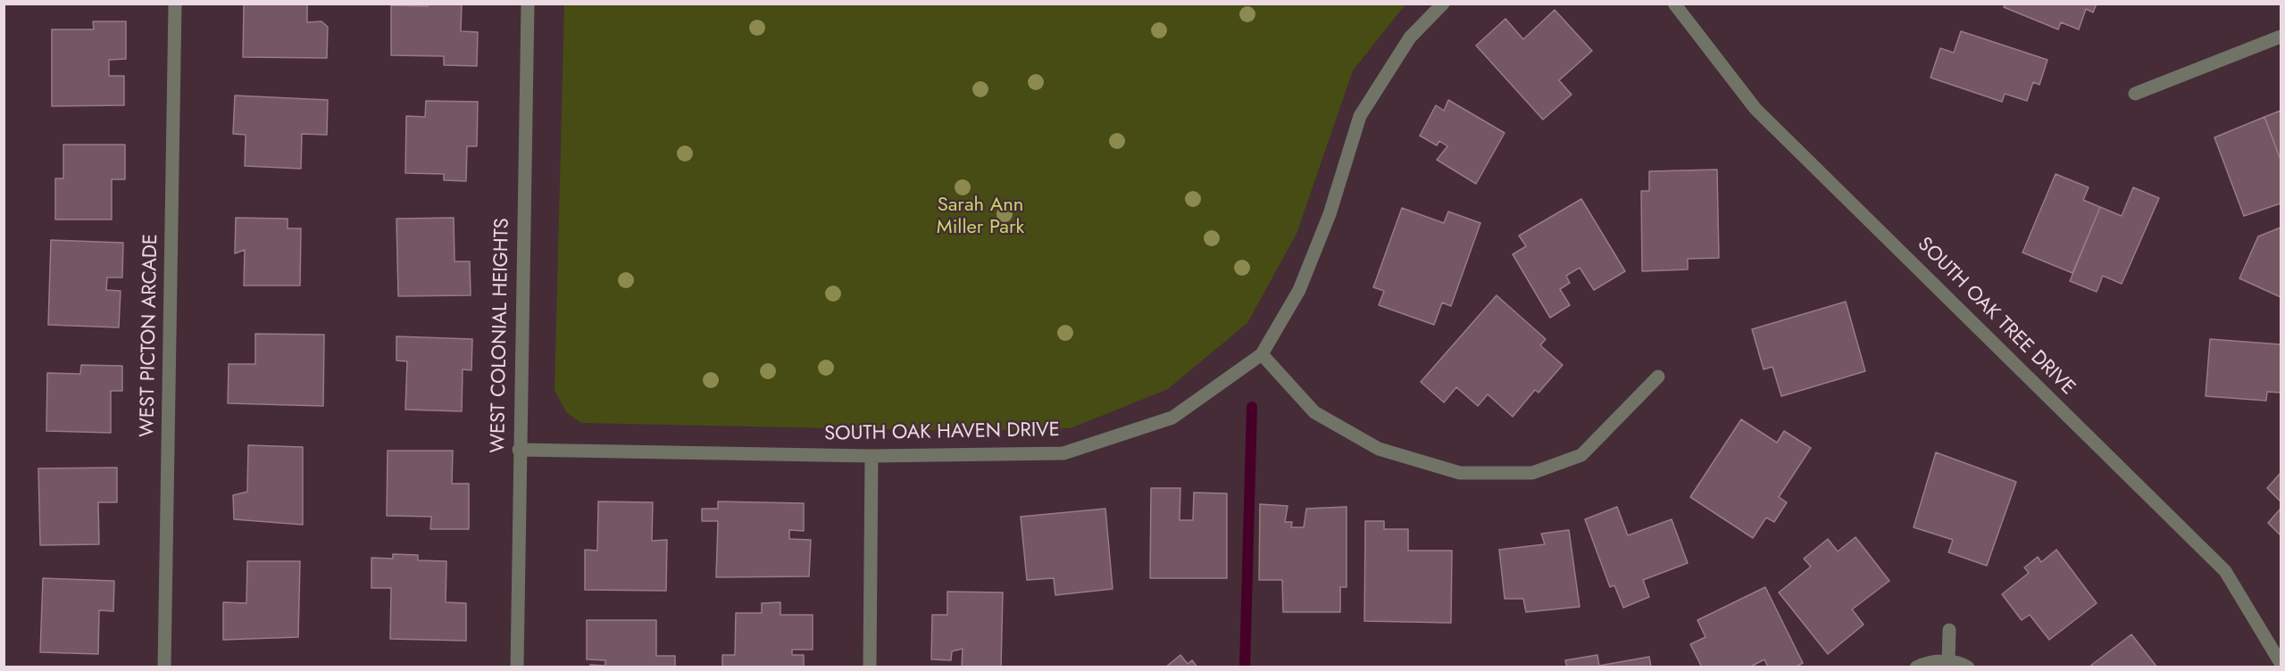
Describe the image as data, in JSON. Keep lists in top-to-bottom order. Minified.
{"streets":{"street":["SOUTH OAK TREE DRIVE","WEST PICTON ARCADE","WEST COLONIAL HEIGHTS","SOUTH OAK HAVEN DRIVE"]},"crossings":[["WEST COLONIAL HEIGHTS","SOUTH OAK HAVEN DRIVE"]],"parks":["Sarah Ann Miller Park"]}
